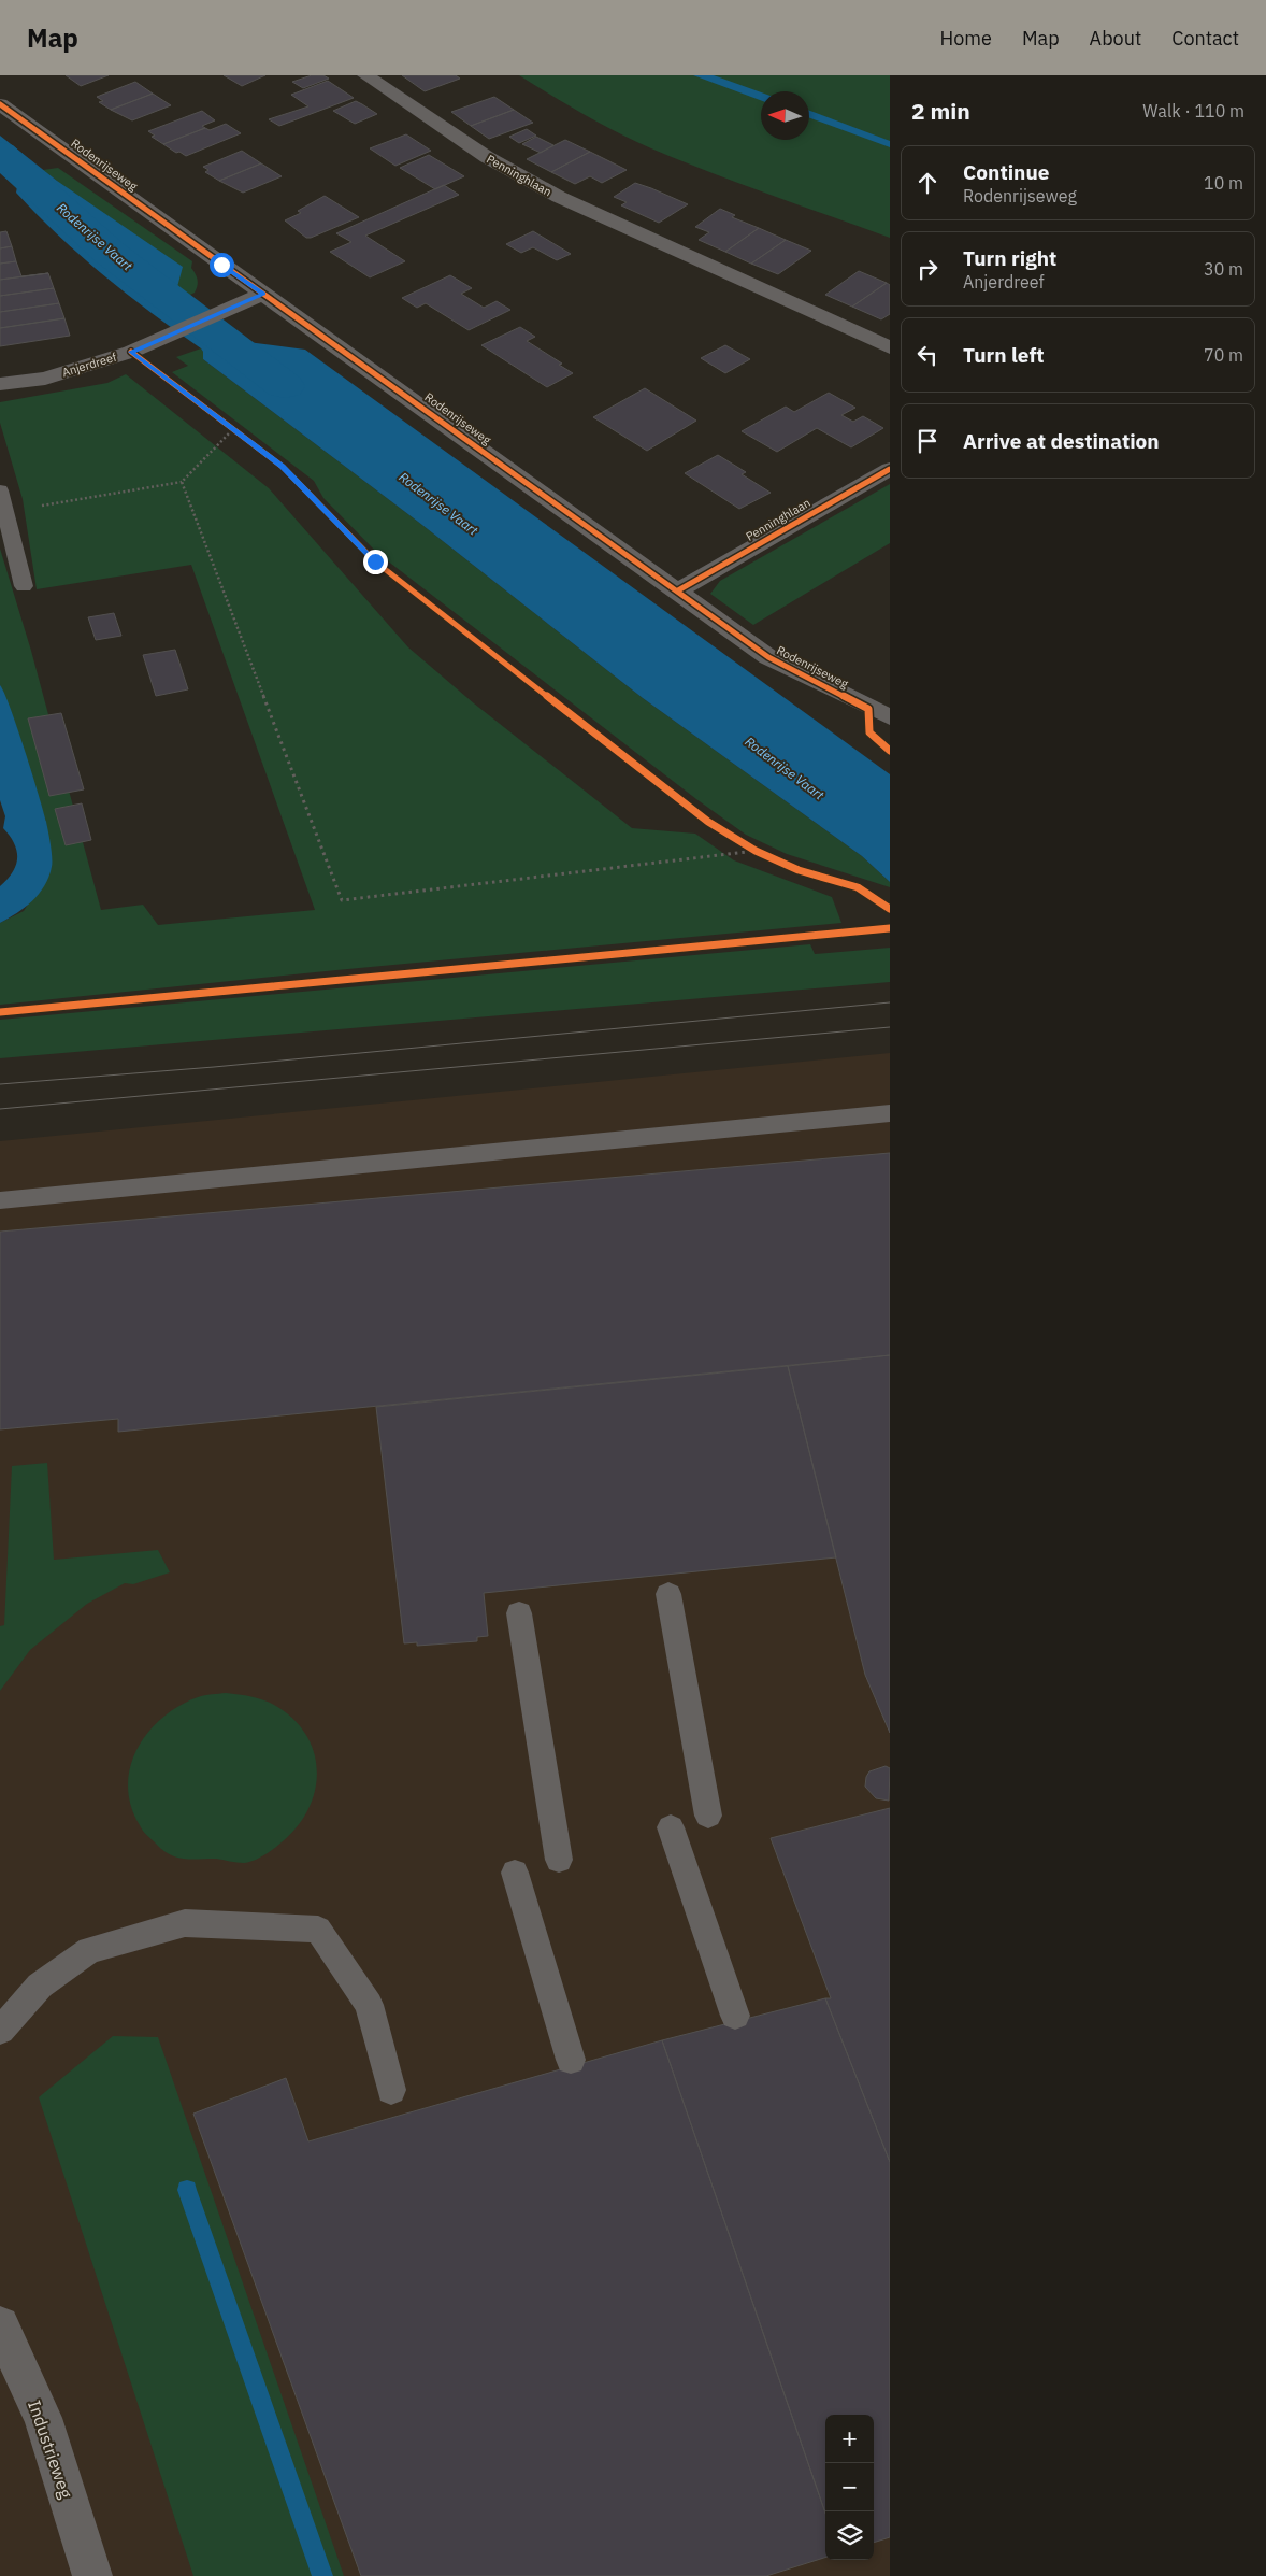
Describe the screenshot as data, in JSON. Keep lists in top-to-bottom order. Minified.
{"streets":{"street":["Rodenrijseweg","Penninghlaan","Anjerdreef","Industrieweg"]},"crossings":[["Rodenrijseweg","Penninghlaan"],["Rodenrijseweg","Anjerdreef"]],"water":["Rodenrijse Vaart"],"north":"left","page":{"header":"Map","nav":["Home","Map","About","Contact"],"heading":["2 min","Walk · 110 m"],"list":[["Continue","Rodenrijseweg","10 m"],["Turn right","Anjerdreef","30 m"],["Turn left","70 m"],"Arrive at destination"],"map_buttons":["+","−"]}}
